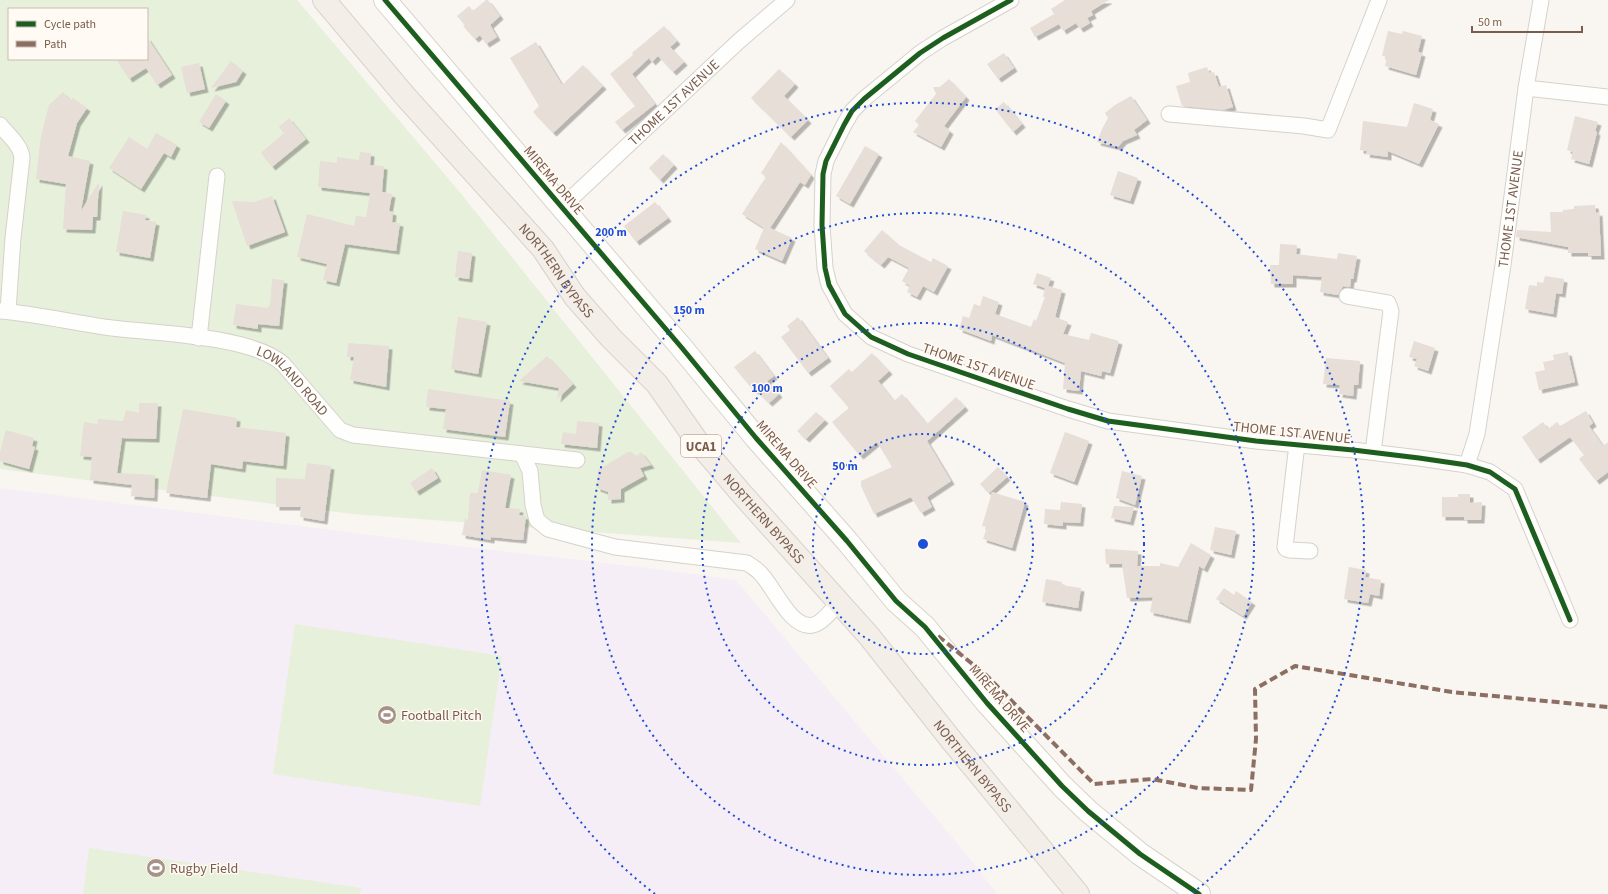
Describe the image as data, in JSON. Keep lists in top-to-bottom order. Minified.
{"streets":{"main road":["NORTHERN BYPASS","UCA1"],"street":["THOME 1ST AVENUE","MIREMA DRIVE","LOWLAND ROAD"]},"crossings":[["THOME 1ST AVENUE","MIREMA DRIVE"]],"places":{"sports":["Football Pitch","Rugby Field"]},"legend":["Cycle path","Path"],"scale_bar":"50 m","rings":["200 m","150 m","100 m","50 m"]}
